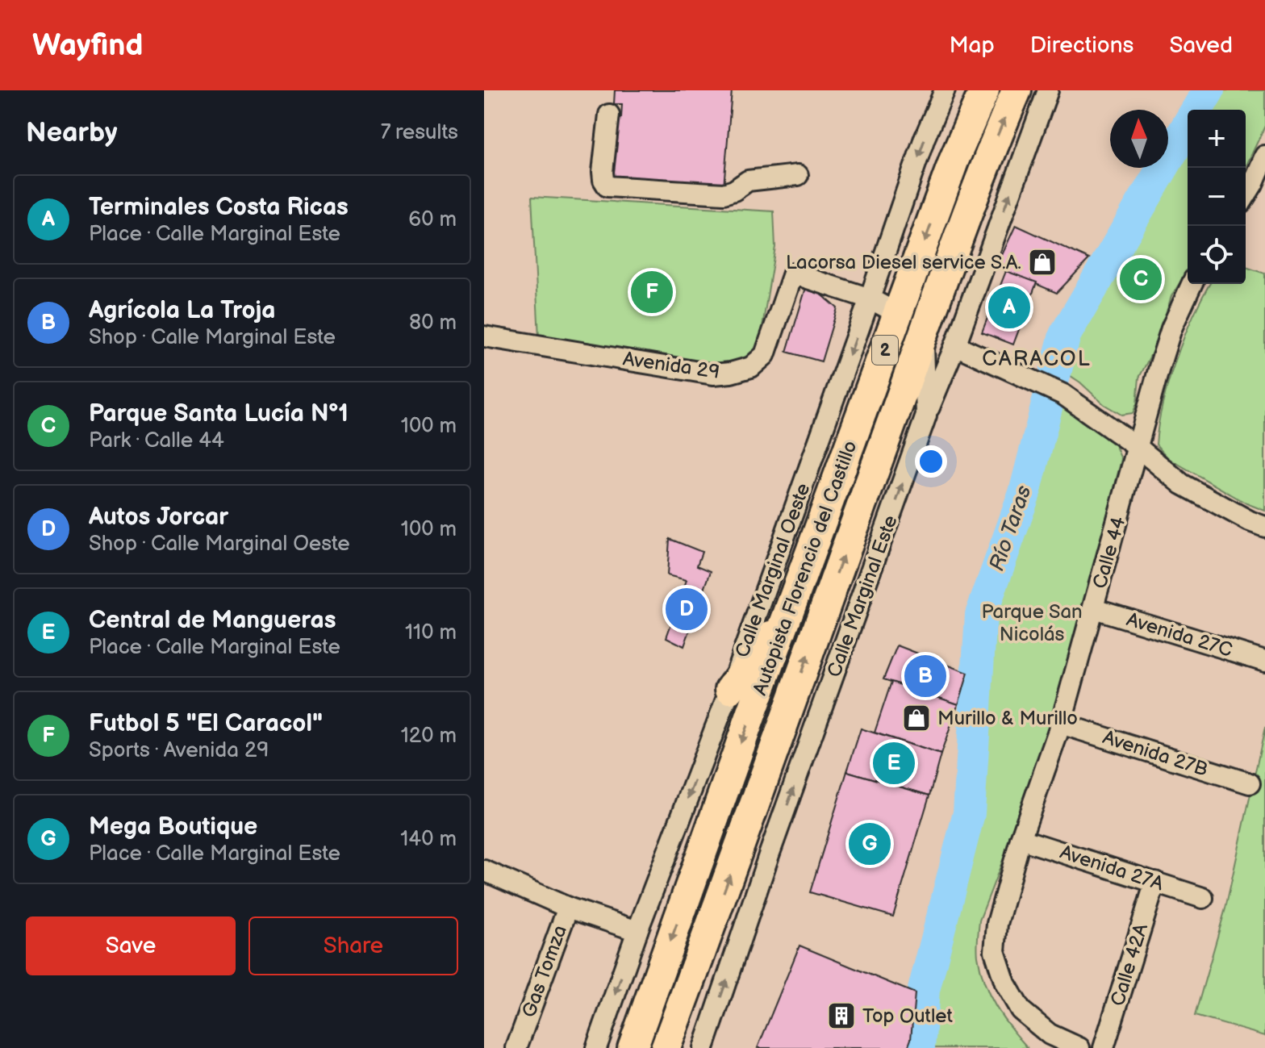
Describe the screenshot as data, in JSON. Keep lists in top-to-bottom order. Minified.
{"streets":{"highway":["2","Autopista Florencio del Castillo"],"street":["Avenida 29","Calle 44","Calle Marginal Oeste","Calle Marginal Este","Avenida 27C","Avenida 27B","Avenida 27A","Calle 42A","Gas Tomza"]},"crossings":[["Avenida 29","Calle Marginal Oeste"],["Calle 44","Avenida 27C"],["Calle 44","Avenida 27B"],["Calle 44","Avenida 27A"],["Autopista Florencio del Castillo","Calle Marginal Este"],["Avenida 27A","Calle 42A"]],"one_way":["Calle Marginal Oeste","Calle Marginal Este"],"districts":["CARACOL"],"water":["Río Taras"],"parks":["Parque San Nicolás"],"places":{"shop":["Lacorsa Diesel service S.A.","Murillo & Murillo"],"building":["Top Outlet"]},"north":"top","page":{"header":"Wayfind","nav":["Map","Directions","Saved"],"heading":["Nearby","7 results"],"map_buttons":["+","−"],"list":[{"mark":"A","name":"Terminales Costa Ricas","note":"Place · Calle Marginal Este","value":"60 m"},{"mark":"B","name":"Agrícola La Troja","note":"Shop · Calle Marginal Este","value":"80 m"},{"mark":"C","name":"Parque Santa Lucía Nº1","note":"Park · Calle 44","value":"100 m"},{"mark":"D","name":"Autos Jorcar","note":"Shop · Calle Marginal Oeste","value":"100 m"},{"mark":"E","name":"Central de Mangueras","note":"Place · Calle Marginal Este","value":"110 m"},{"mark":"F","name":"Futbol 5 \"El Caracol\"","note":"Sports · Avenida 29","value":"120 m"},{"mark":"G","name":"Mega Boutique","note":"Place · Calle Marginal Este","value":"140 m"}],"pins":["C","F","A","D","B","E","G"],"buttons":["Save","Share"]}}
